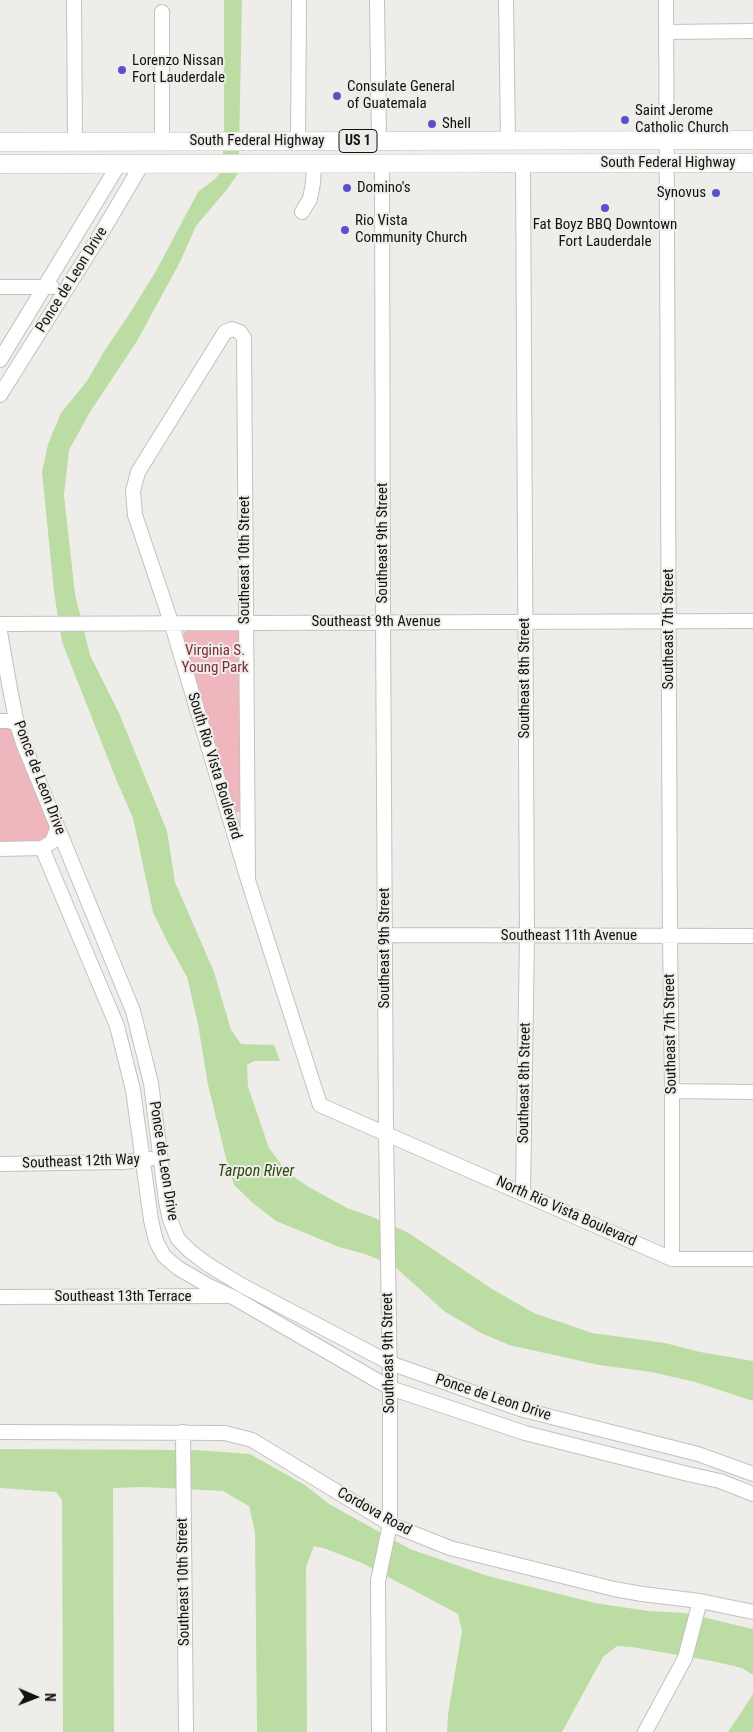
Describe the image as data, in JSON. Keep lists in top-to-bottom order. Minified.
{"streets":{"main road":["South Federal Highway","US 1"],"street":["Ponce de Leon Drive","Southeast 9th Street","Southeast 10th Street","Southeast 9th Avenue","Southeast 7th Street","Southeast 8th Street","South Rio Vista Boulevard","Southeast 11th Avenue","Southeast 12th Way","North Rio Vista Boulevard","Southeast 13th Terrace","Cordova Road"]},"crossings":[["South Federal Highway","US 1"],["South Federal Highway","Ponce de Leon Drive"],["South Federal Highway","Southeast 9th Street"],["South Federal Highway","Southeast 7th Street"],["South Federal Highway","Southeast 8th Street"],["Ponce de Leon Drive","Southeast 9th Street"],["Ponce de Leon Drive","Southeast 12th Way"],["Ponce de Leon Drive","Southeast 13th Terrace"],["Southeast 9th Street","Southeast 9th Avenue"],["Southeast 9th Street","South Rio Vista Boulevard"],["Southeast 9th Street","Southeast 11th Avenue"],["Southeast 9th Street","North Rio Vista Boulevard"],["Southeast 9th Street","Cordova Road"],["Southeast 10th Street","Southeast 9th Avenue"],["Southeast 10th Street","South Rio Vista Boulevard"],["Southeast 10th Street","Cordova Road"],["Southeast 9th Avenue","Southeast 7th Street"],["Southeast 9th Avenue","Southeast 8th Street"],["Southeast 9th Avenue","South Rio Vista Boulevard"],["Southeast 7th Street","Southeast 11th Avenue"],["Southeast 7th Street","North Rio Vista Boulevard"],["Southeast 8th Street","Southeast 11th Avenue"],["Southeast 8th Street","North Rio Vista Boulevard"],["South Rio Vista Boulevard","North Rio Vista Boulevard"]],"water":["Tarpon River"],"parks":["Virginia S. Young Park"],"places":["Lorenzo Nissan Fort Lauderdale","Consulate General of Guatemala","Saint Jerome Catholic Church","Shell","Domino's","Synovus","Fat Boyz BBQ Downtown Fort Lauderdale","Rio Vista Community Church"],"north":"right"}
